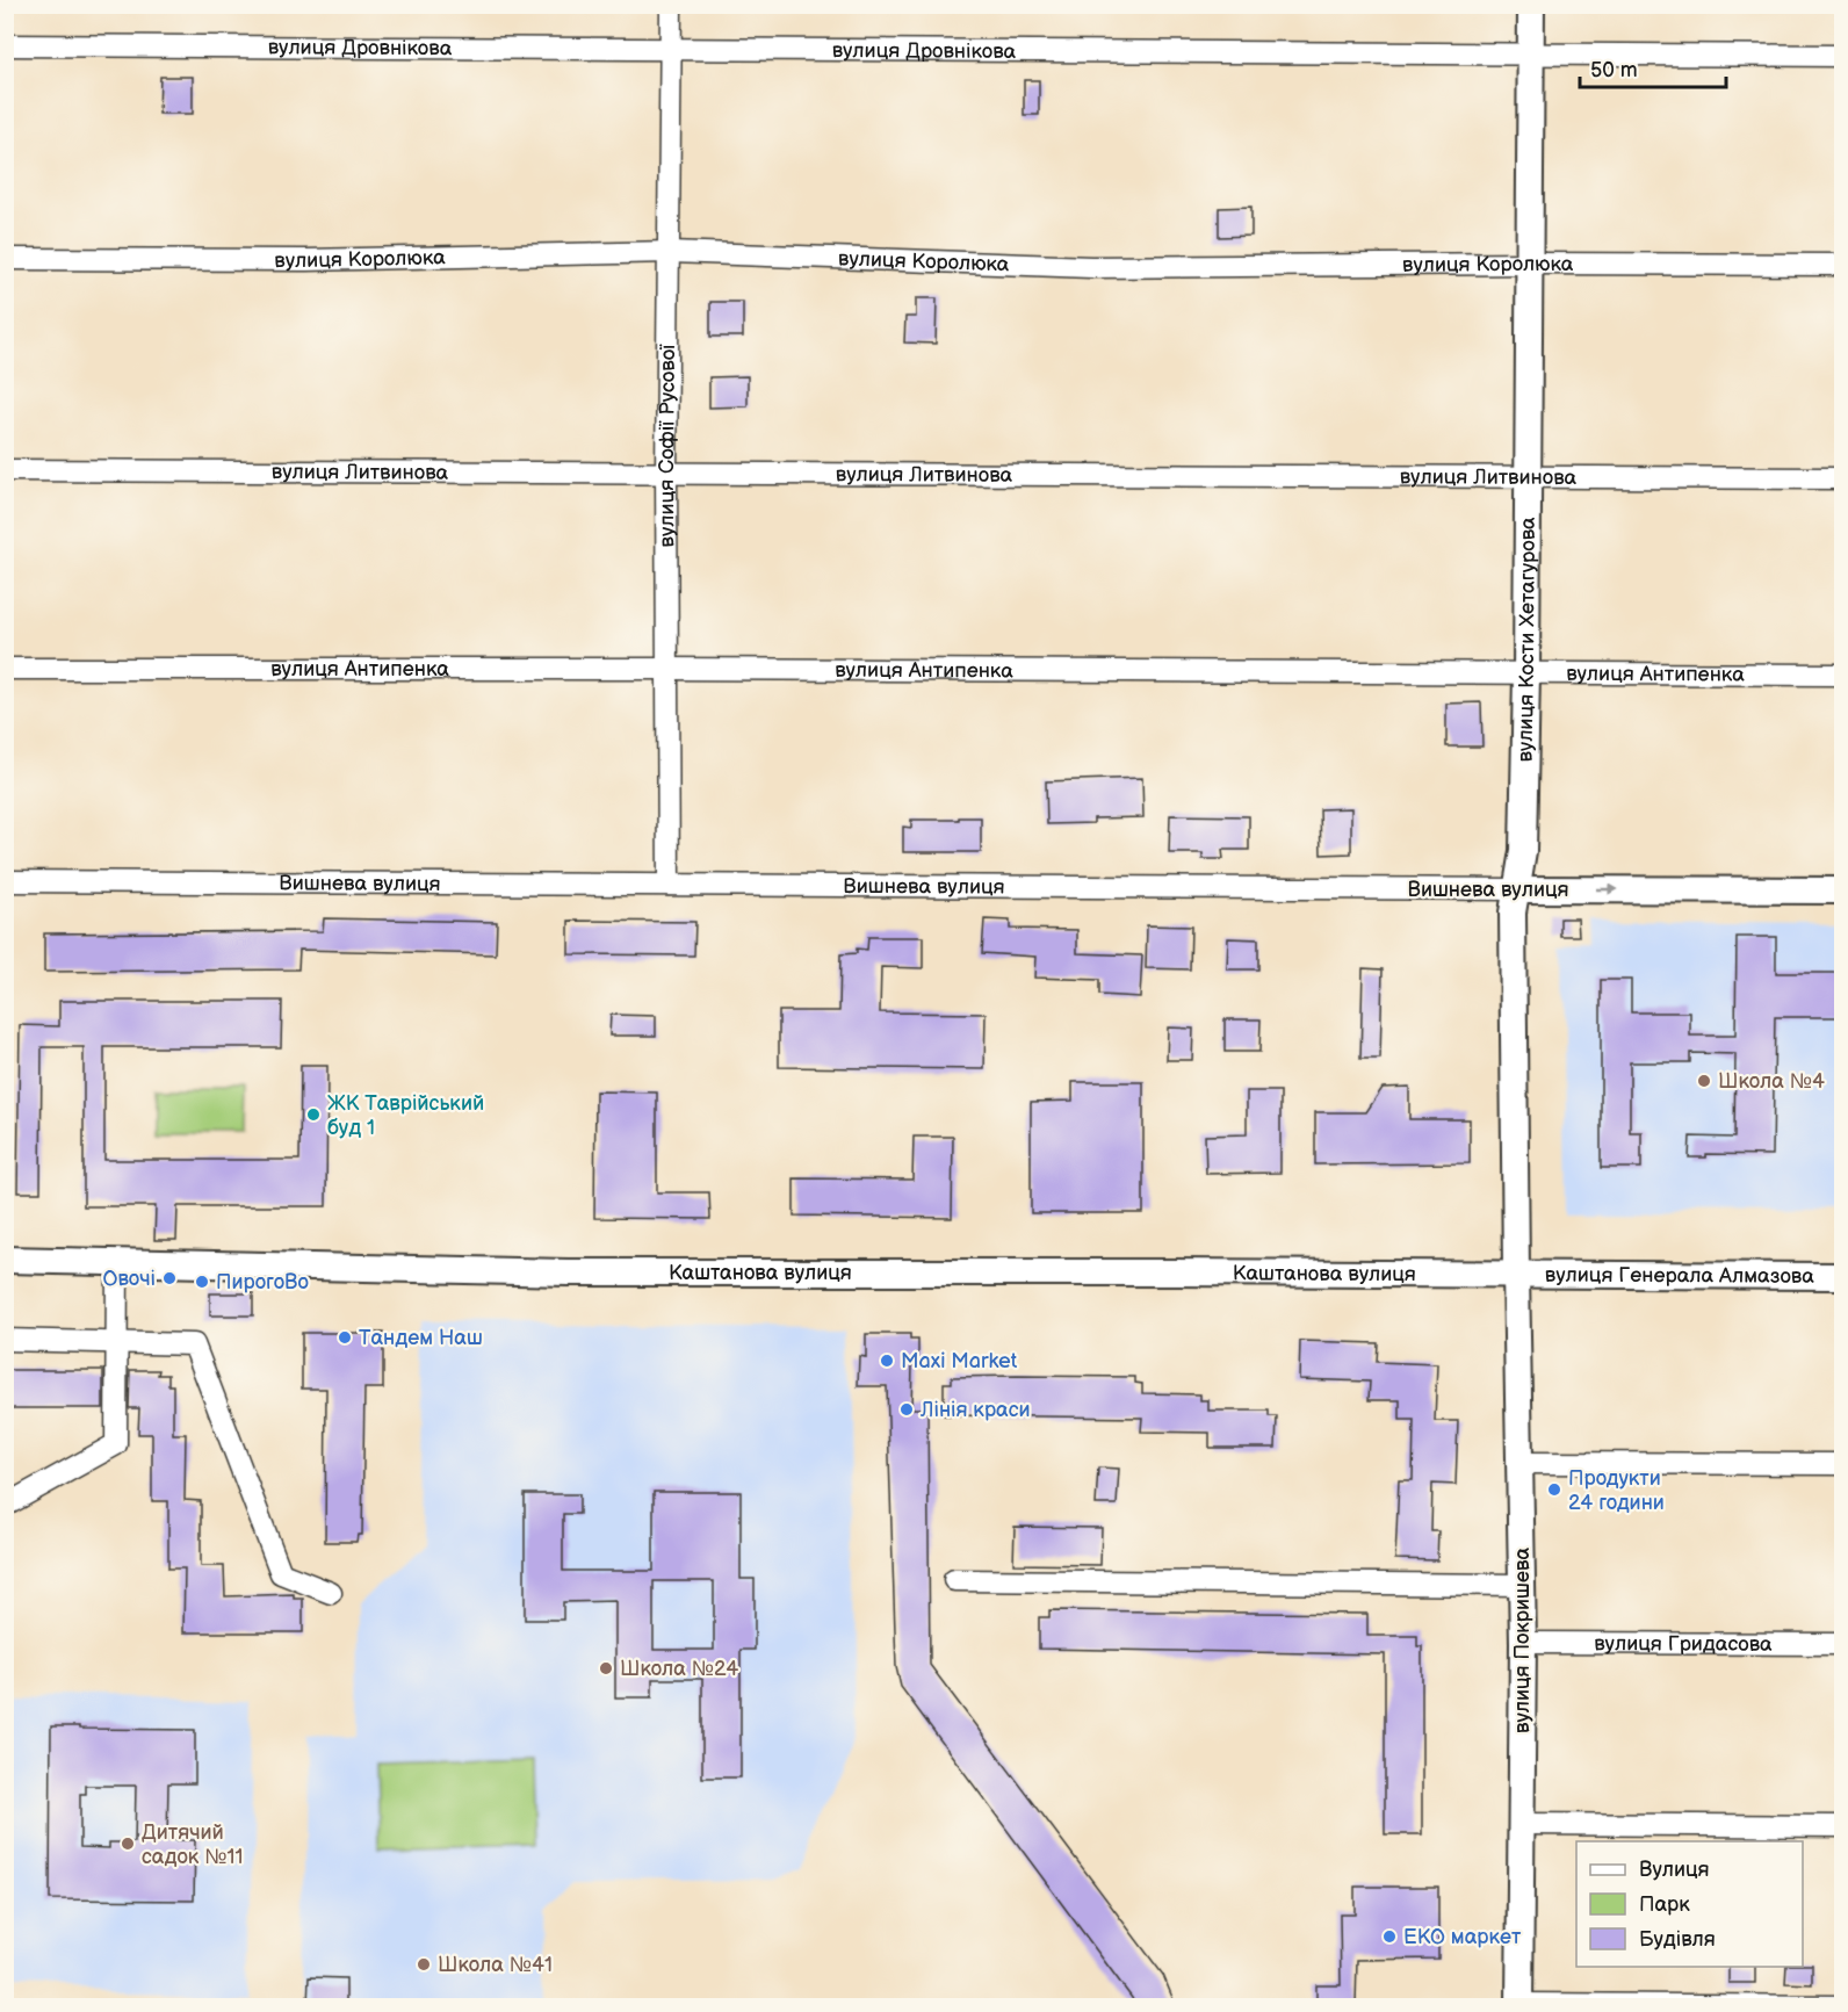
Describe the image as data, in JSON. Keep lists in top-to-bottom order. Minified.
{"streets":{"street":["вулиця Дровнікова","вулиця Королюка","вулиця Софії Русової","вулиця Литвинова","вулиця Кости Хетагурова","вулиця Антипенка","Вишнева вулиця","Каштанова вулиця","вулиця Генерала Алмазова","вулиця Покришева","вулиця Гридасова"]},"crossings":[["вулиця Дровнікова","вулиця Софії Русової"],["вулиця Дровнікова","вулиця Кости Хетагурова"],["вулиця Королюка","вулиця Софії Русової"],["вулиця Королюка","вулиця Кости Хетагурова"],["вулиця Софії Русової","вулиця Литвинова"],["вулиця Софії Русової","вулиця Антипенка"],["вулиця Софії Русової","Вишнева вулиця"],["вулиця Литвинова","вулиця Кости Хетагурова"],["вулиця Кости Хетагурова","вулиця Антипенка"],["вулиця Кости Хетагурова","Вишнева вулиця"],["вулиця Кости Хетагурова","Каштанова вулиця"],["вулиця Кости Хетагурова","вулиця Генерала Алмазова"],["вулиця Кости Хетагурова","вулиця Покришева"],["Каштанова вулиця","вулиця Генерала Алмазова"],["Каштанова вулиця","вулиця Покришева"],["вулиця Генерала Алмазова","вулиця Покришева"],["вулиця Покришева","вулиця Гридасова"]],"places":["Школа №4","ЖК Таврійський буд 1","Овочі","ПирогоВо","Тандем Наш","Maxi Market","Лінія краси","Продукти 24 години","Школа №24","Дитячий садок №11","ЕКО маркет","Школа №41"],"legend":["Вулиця","Парк","Будівля"],"scale_bar":"50 m"}
